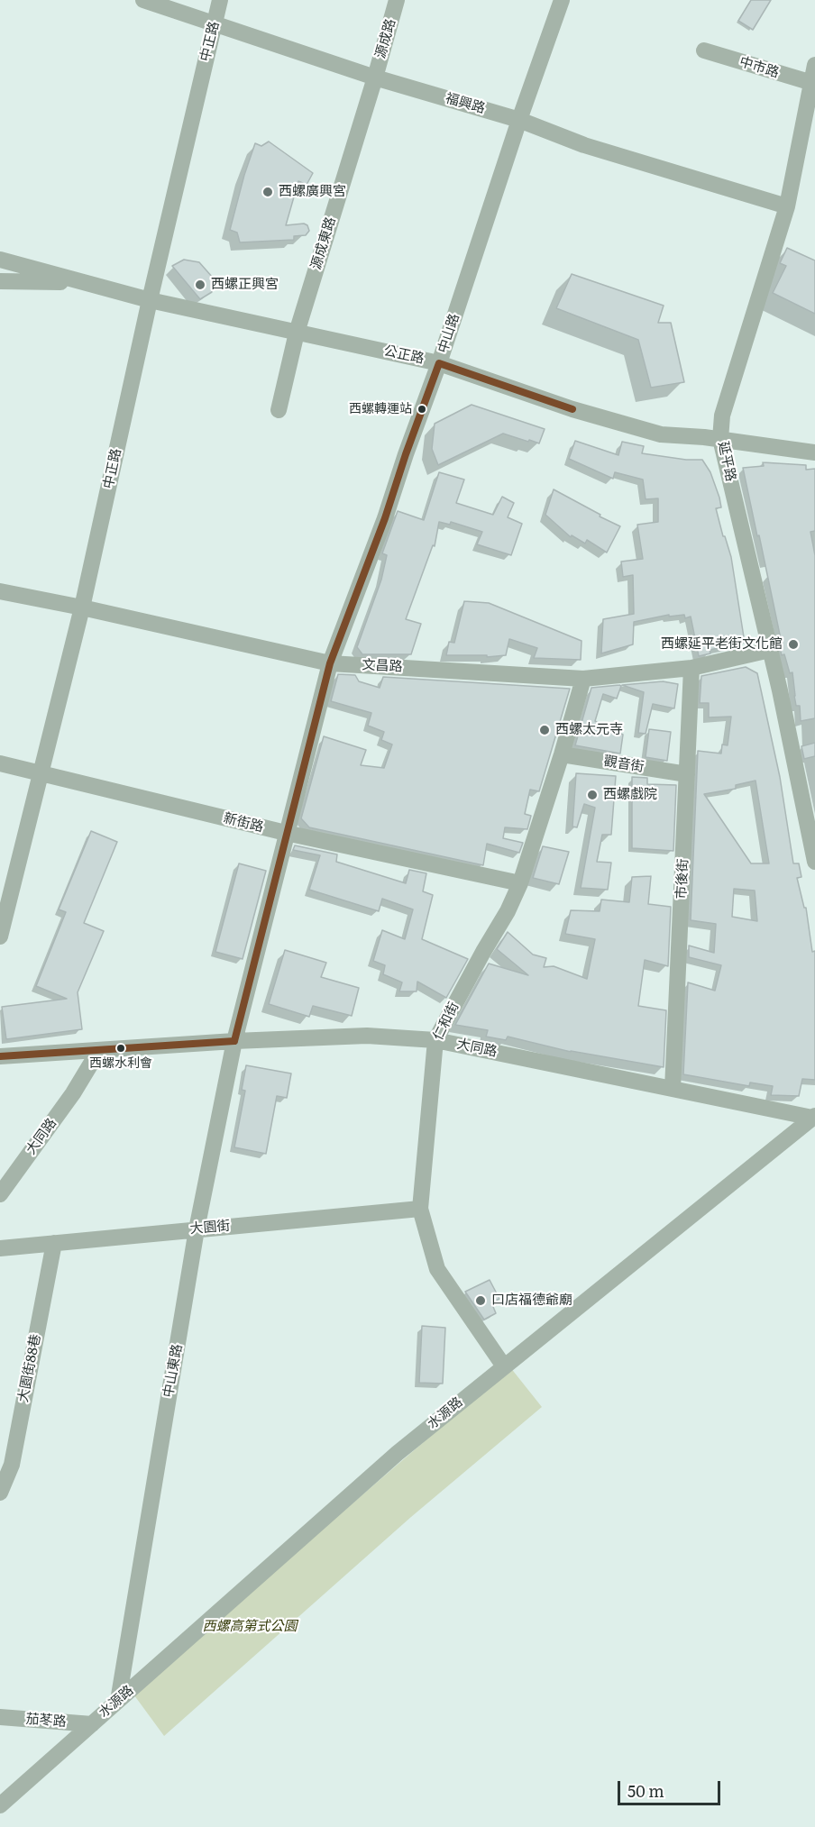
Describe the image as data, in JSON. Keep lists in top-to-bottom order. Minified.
{"streets":{"street":["源成路","中正路","中市路","福興路","源成東路","中山路","公正路","延平路","文昌路","觀音街","新街路","市後街","仁和街","大同路","大園街","大園街88巷","中山東路","水源路","茄苳路"]},"crossings":[["源成路","福興路"],["源成路","源成東路"],["中正路","福興路"],["中正路","公正路"],["中正路","文昌路"],["中正路","新街路"],["中市路","延平路"],["福興路","源成東路"],["福興路","中山路"],["福興路","延平路"],["源成東路","公正路"],["中山路","公正路"],["中山路","文昌路"],["中山路","新街路"],["中山路","大同路"],["中山路","中山東路"],["公正路","延平路"],["延平路","文昌路"],["文昌路","市後街"],["文昌路","仁和街"],["觀音街","市後街"],["觀音街","仁和街"],["新街路","仁和街"],["市後街","大同路"],["仁和街","大同路"],["仁和街","大園街"],["仁和街","水源路"],["大同路","中山東路"],["大同路","水源路"],["大園街","大園街88巷"],["大園街","中山東路"],["中山東路","水源路"],["水源路","茄苳路"]],"parks":["西螺高第式公園"],"places":["西螺廣興宮","西螺正興宮","西螺轉運站","西螺延平老街文化館","西螺太元寺","西螺戲院","西螺水利會","口店福德爺廟"],"scale_bar":"50 m"}
